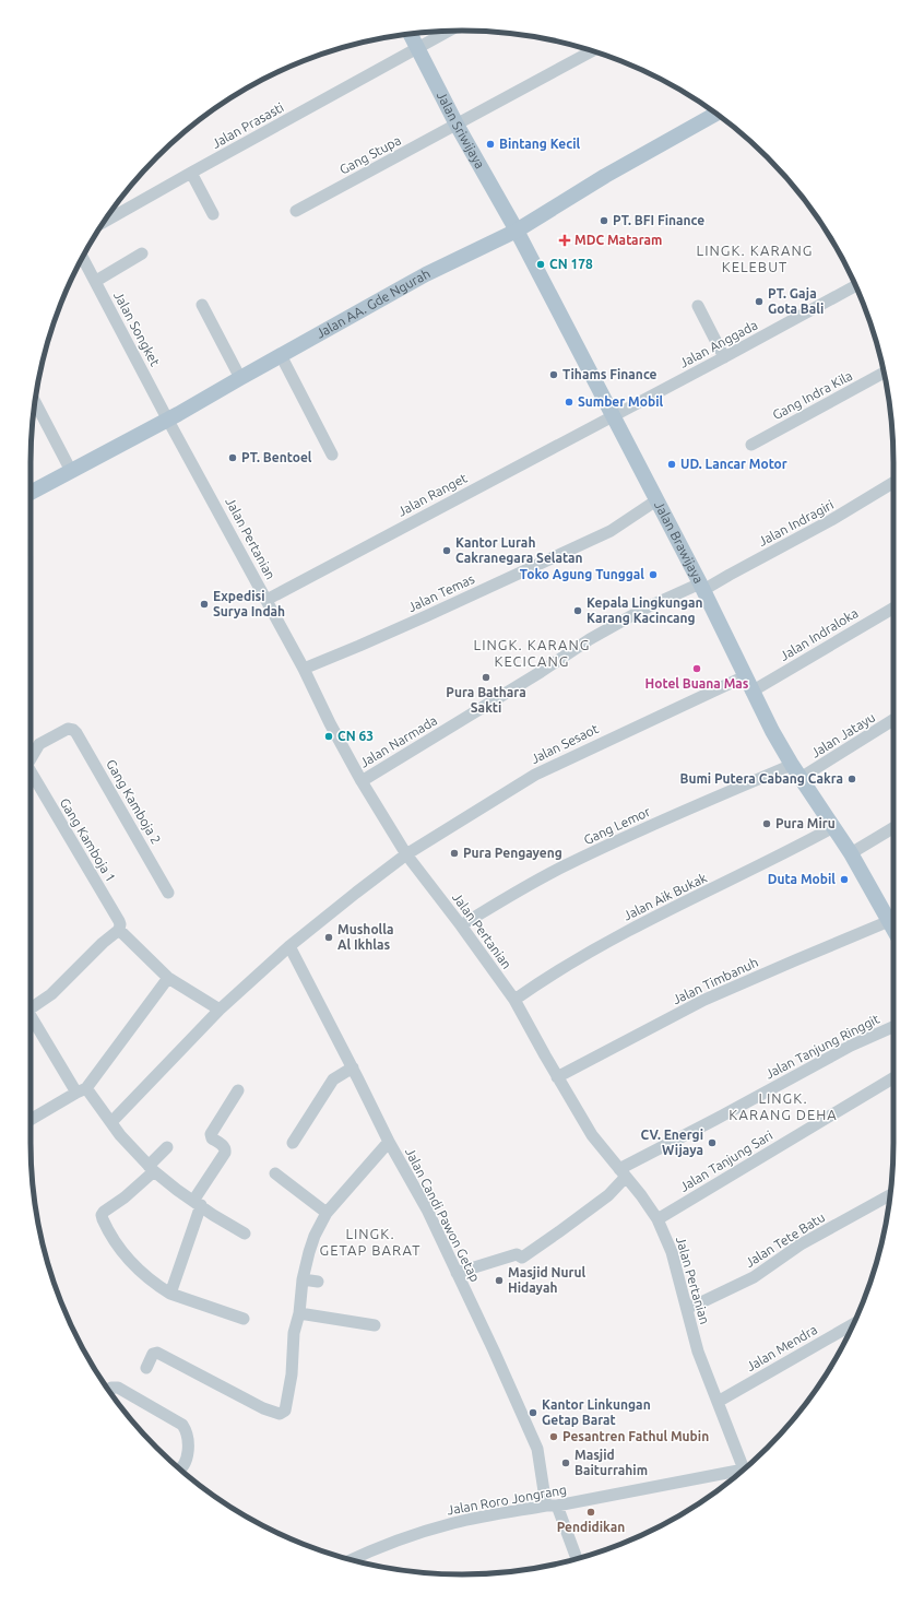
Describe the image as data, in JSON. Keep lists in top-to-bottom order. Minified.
{"streets":{"main road":["Jalan Sriwijaya","Jalan AA. Gde Ngurah","Jalan Brawijaya"],"street":["Jalan Prasasti","Gang Stupa","Jalan Songket","Jalan Anggada","Gang Indra Kila","Jalan Ranget","Jalan Indragiri","Jalan Pertanian","Jalan Temas","Jalan Indraloka","Jalan Jatayu","Jalan Narmada","Jalan Sesaot","Gang Kamboja 2","Gang Lemor","Gang Kamboja 1","Jalan Aik Bukak","Jalan Timbanuh","Jalan Tanjung Ringgit","Jalan Tanjung Sari","Jalan Candi Pawon Getap","Jalan Tete Batu","Jalan Mendra","Jalan Roro Jongrang"]},"crossings":[["Jalan Prasasti","Jalan Sriwijaya"],["Jalan Sriwijaya","Gang Stupa"],["Jalan Sriwijaya","Jalan AA. Gde Ngurah"],["Jalan Sriwijaya","Jalan Brawijaya"],["Jalan AA. Gde Ngurah","Jalan Songket"],["Jalan AA. Gde Ngurah","Jalan Pertanian"],["Jalan AA. Gde Ngurah","Jalan Brawijaya"],["Jalan Songket","Jalan Pertanian"],["Jalan Anggada","Jalan Ranget"],["Jalan Anggada","Jalan Brawijaya"],["Jalan Ranget","Jalan Pertanian"],["Jalan Ranget","Jalan Brawijaya"],["Jalan Indragiri","Jalan Brawijaya"],["Jalan Indragiri","Jalan Narmada"],["Jalan Pertanian","Jalan Temas"],["Jalan Pertanian","Jalan Narmada"],["Jalan Pertanian","Jalan Sesaot"],["Jalan Pertanian","Gang Lemor"],["Jalan Pertanian","Jalan Aik Bukak"],["Jalan Pertanian","Jalan Timbanuh"],["Jalan Pertanian","Jalan Tanjung Ringgit"],["Jalan Pertanian","Jalan Tanjung Sari"],["Jalan Pertanian","Jalan Tete Batu"],["Jalan Pertanian","Jalan Mendra"],["Jalan Brawijaya","Jalan Temas"],["Jalan Brawijaya","Jalan Indraloka"],["Jalan Brawijaya","Jalan Jatayu"],["Jalan Brawijaya","Jalan Narmada"],["Jalan Brawijaya","Jalan Sesaot"],["Jalan Brawijaya","Gang Lemor"],["Jalan Brawijaya","Jalan Aik Bukak"],["Jalan Brawijaya","Jalan Timbanuh"],["Jalan Sesaot","Jalan Candi Pawon Getap"],["Jalan Tanjung Ringgit","Jalan Candi Pawon Getap"],["Jalan Candi Pawon Getap","Jalan Roro Jongrang"]],"districts":["LINGK. KARANG KELEBUT","LINGK. KARANG KECICANG","LINGK. KARANG DEHA","LINGK. GETAP BARAT"],"places":{"other":["Bintang Kecil","PT. BFI Finance","CN 178","PT. Gaja Gota Bali","Tihams Finance","Sumber Mobil","PT. Bentoel","UD. Lancar Motor","Kantor Lurah Cakranegara Selatan","Toko Agung Tunggal","Expedisi Surya Indah","Kepala Lingkungan Karang Kacincang","Hotel Buana Mas","Pura Bathara Sakti","CN 63","Bumi Putera Cabang Cakra","Pura Miru","Pura Pengayeng","Duta Mobil","Musholla Al Ikhlas","CV. Energi Wijaya","Masjid Nurul Hidayah","Kantor Linkungan Getap Barat","Pesantren Fathul Mubin","Masjid Baiturrahim","Pendidikan"],"health":["MDC Mataram"]}}
